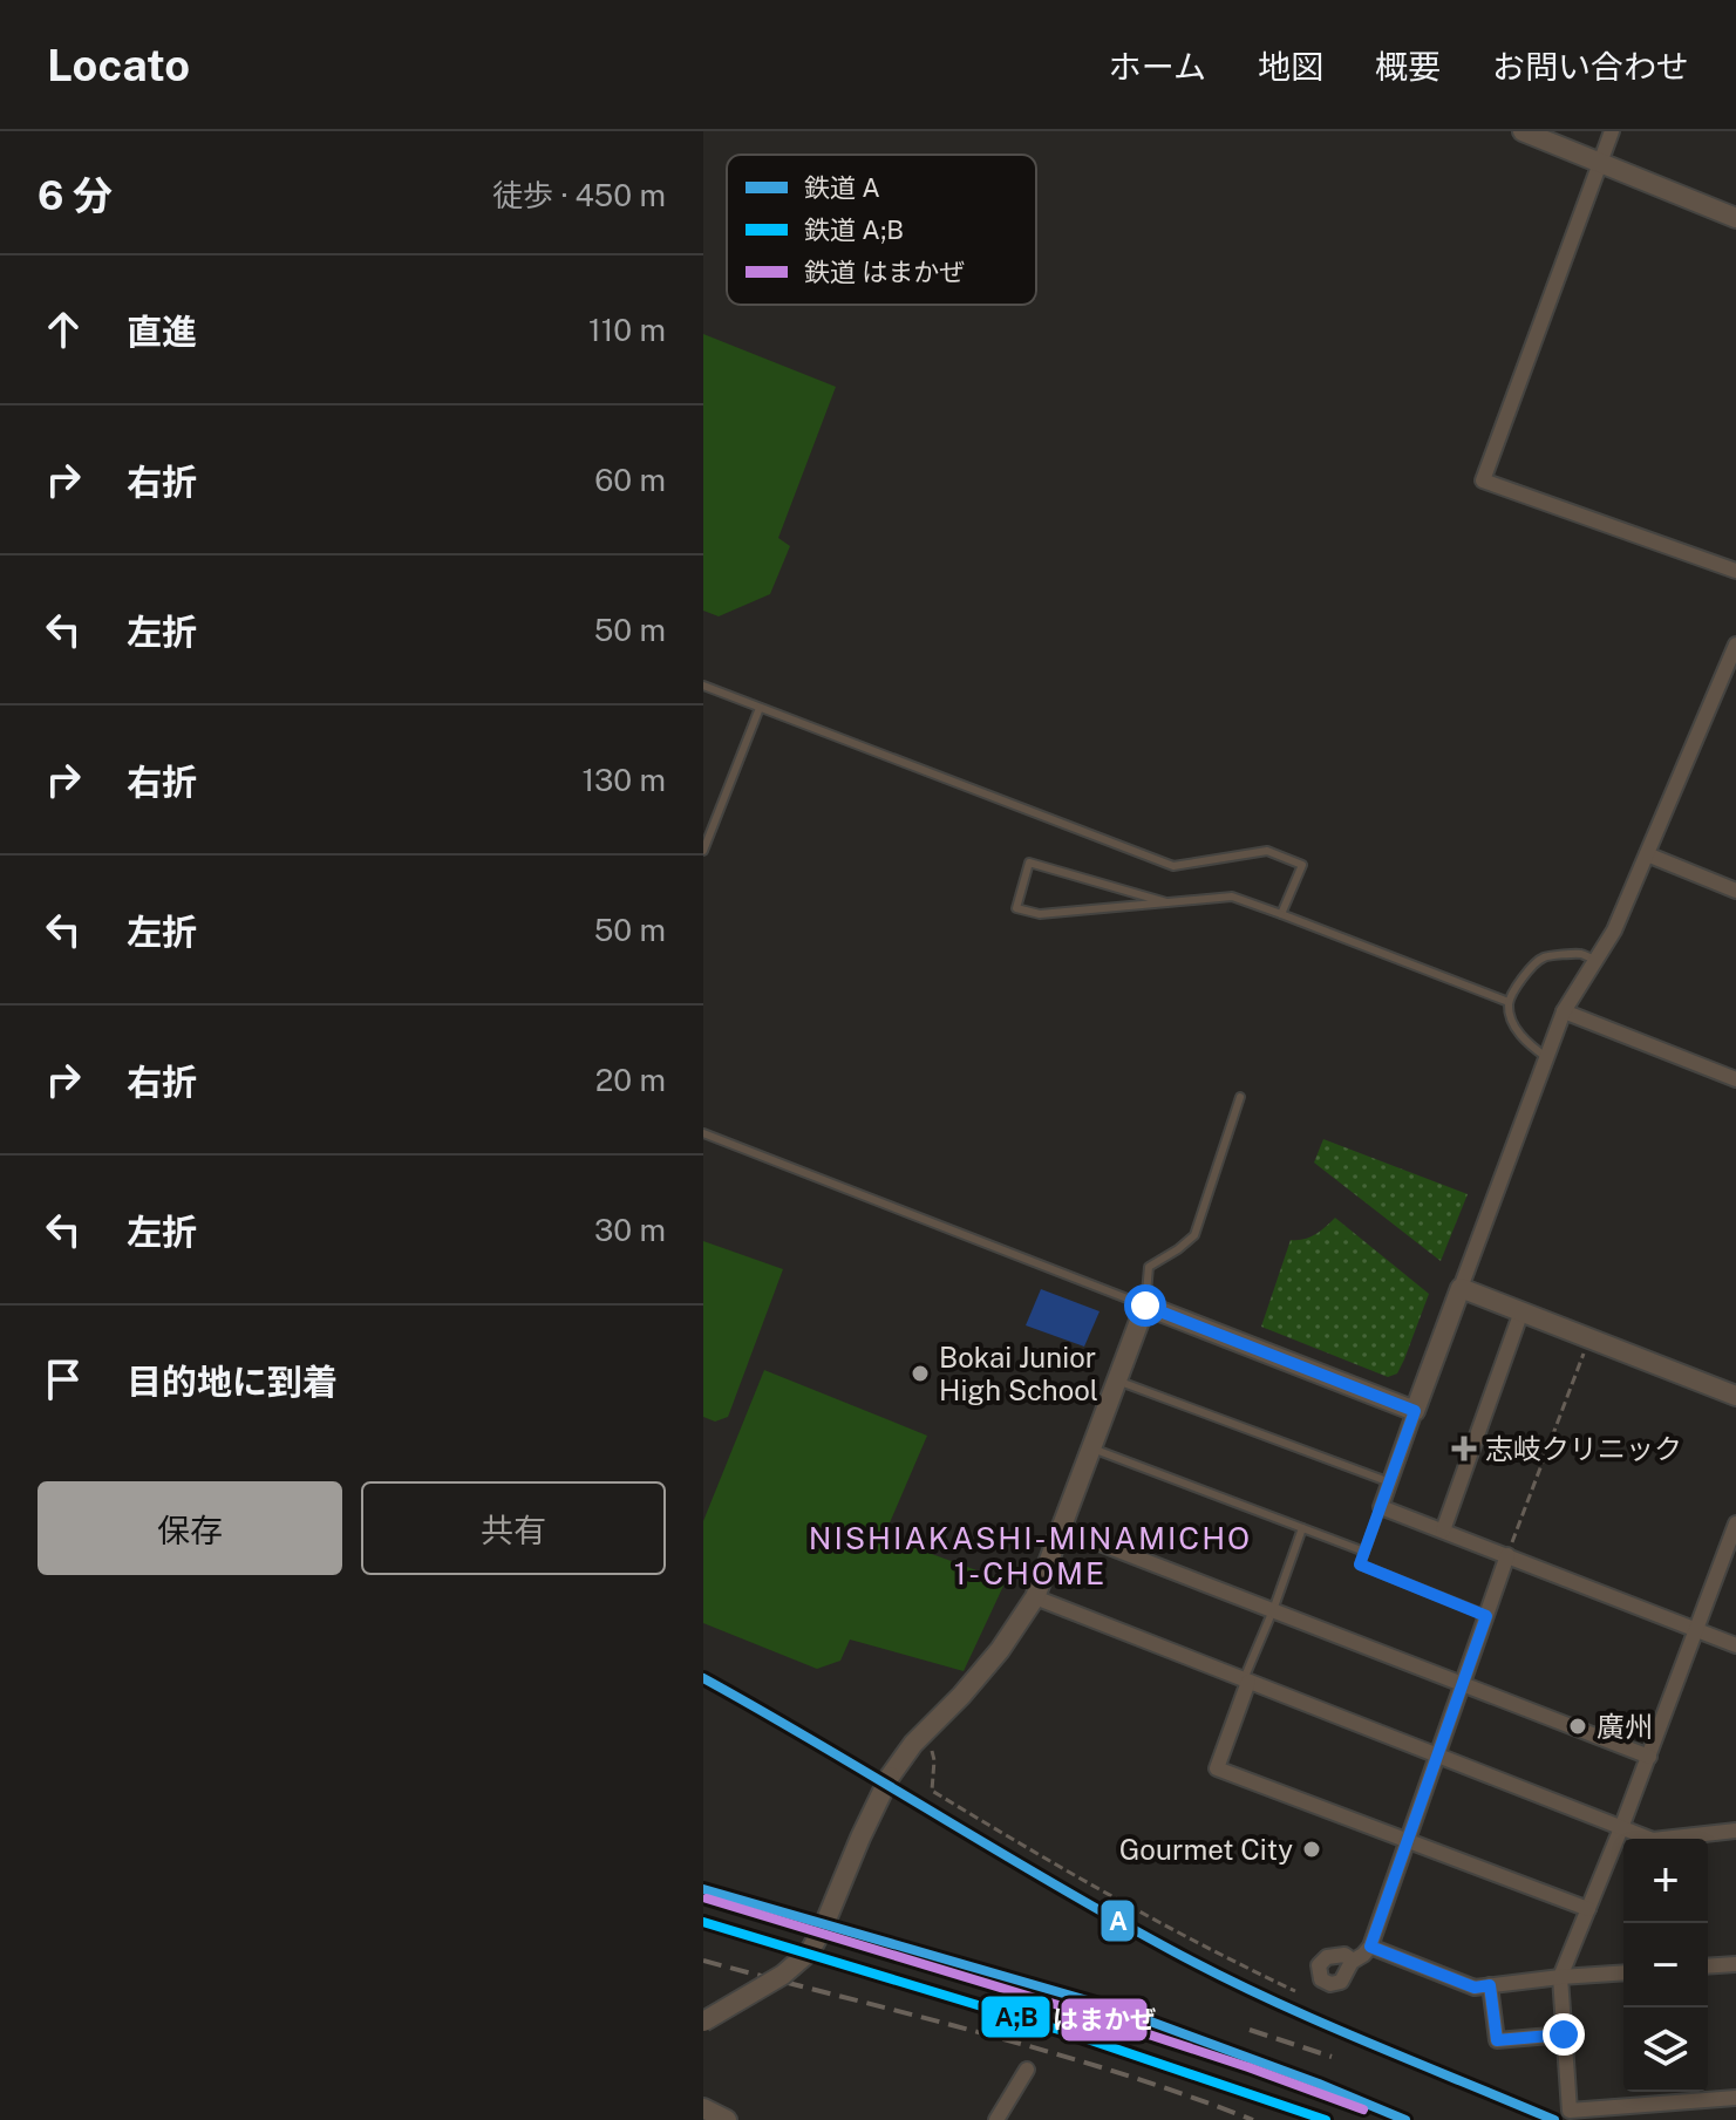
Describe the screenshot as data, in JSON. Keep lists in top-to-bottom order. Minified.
{"districts":["NISHIAKASHI-MINAMICHO 1-CHOME"],"places":{"other":["Bokai Junior High School","廣州","Gourmet City"],"health":["志岐クリニック"]},"lines":["rail line A","rail line はまかぜ","rail line A;B"],"legend":["鉄道 A","鉄道 A;B","鉄道 はまかぜ"],"page":{"header":"Locato","nav":["ホーム","地図","概要","お問い合わせ"],"heading":["6 分","徒歩 · 450 m"],"list":[["直進","110 m"],["右折","60 m"],["左折","50 m"],["右折","130 m"],["左折","50 m"],["右折","20 m"],["左折","30 m"],"目的地に到着"],"buttons":["保存","共有"],"map_buttons":["+","−"]}}
